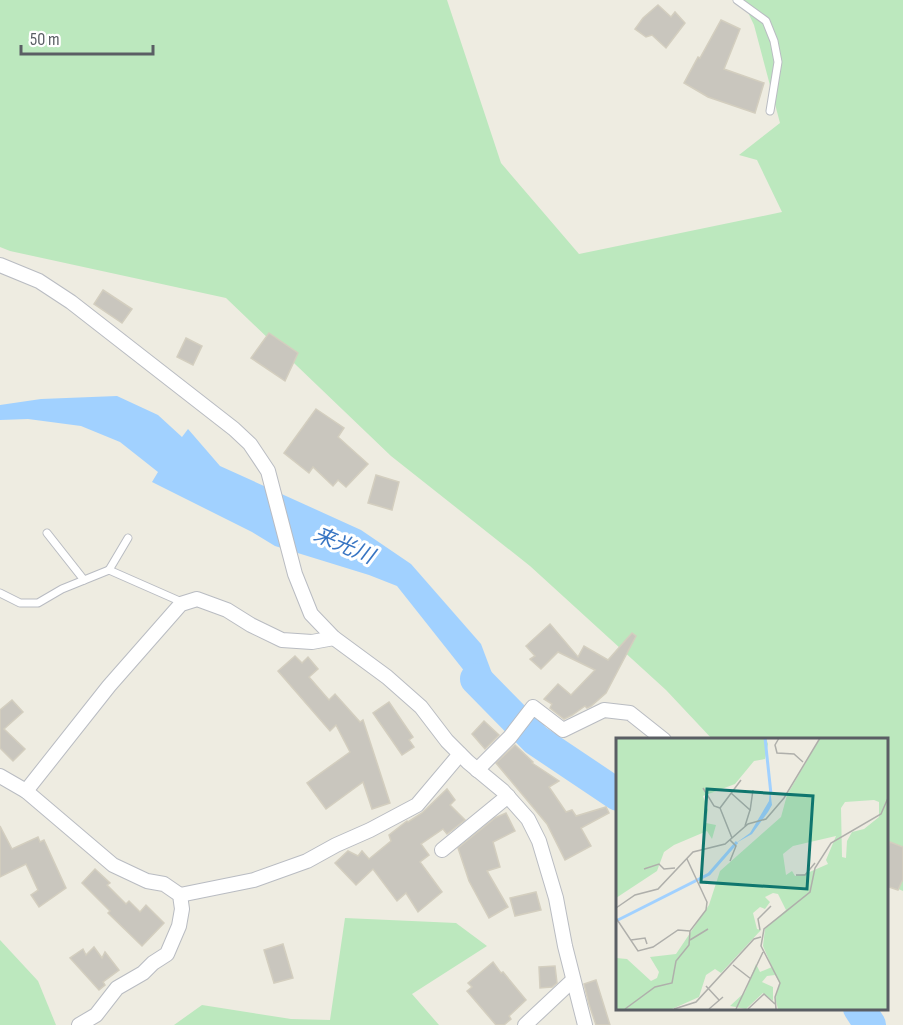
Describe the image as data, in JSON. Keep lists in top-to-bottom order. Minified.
{"water":["来光川"],"scale_bar":"50 m"}
